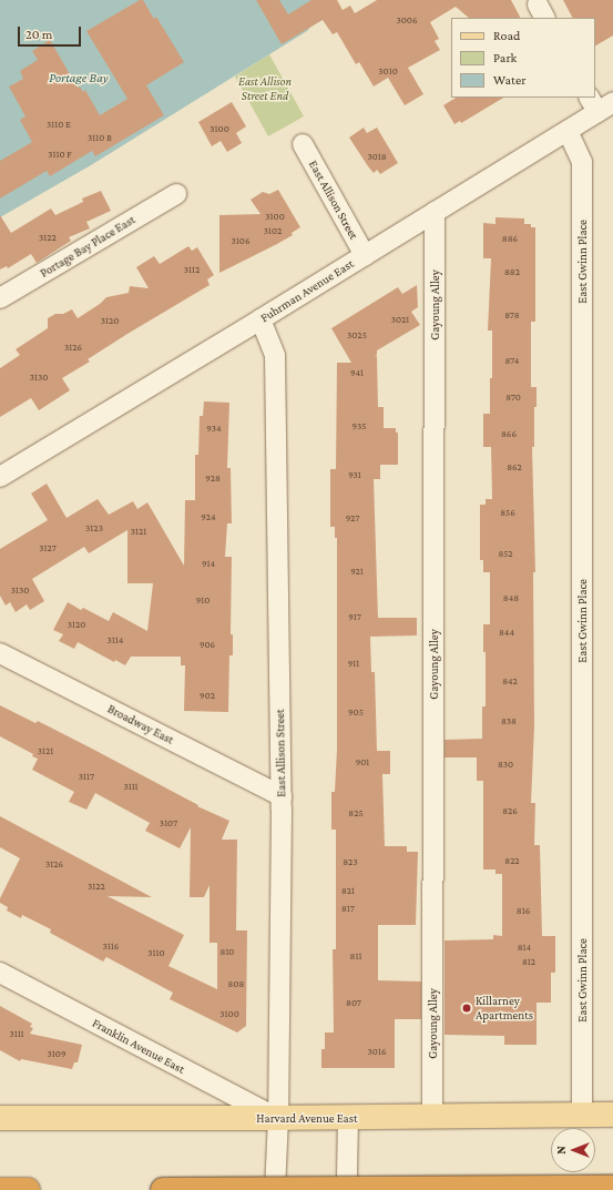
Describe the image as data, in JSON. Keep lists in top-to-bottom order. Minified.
{"streets":{"main road":["Harvard Avenue East"],"street":["East Allison Street","Portage Bay Place East","East Gwinn Place","Fuhrman Avenue East","Gayoung Alley","Broadway East","Franklin Avenue East"]},"crossings":[["East Allison Street","Fuhrman Avenue East"],["East Allison Street","Broadway East"],["East Allison Street","Franklin Avenue East"],["East Allison Street","Harvard Avenue East"],["East Gwinn Place","Fuhrman Avenue East"],["East Gwinn Place","Harvard Avenue East"],["Fuhrman Avenue East","Gayoung Alley"],["Gayoung Alley","Harvard Avenue East"],["Franklin Avenue East","Harvard Avenue East"]],"water":["Portage Bay"],"parks":["East Allison Street End"],"places":["Killarney Apartments"],"house_numbers":["3006","3010","3110 E","3100","3110 B","3110 F","3018","3100","3102","3122","886","3106","3112","882","878","3021","3120","3025","3126","874","941","3130","870","935","934","866","862","931","928","856","924","927","3123","3121","3127","852","914","921","3130","848","910","917","3120","844","3114","906","911","842","902","905","838","3121","901","830","3117","3111","826","825","3107","822","823","3126","3122","821","817","816","3116","814","810","3110","811","812","808","807","3100","3111","3016","3109"],"legend":["Road","Park","Water"],"scale_bar":"20 m","north":"left"}
